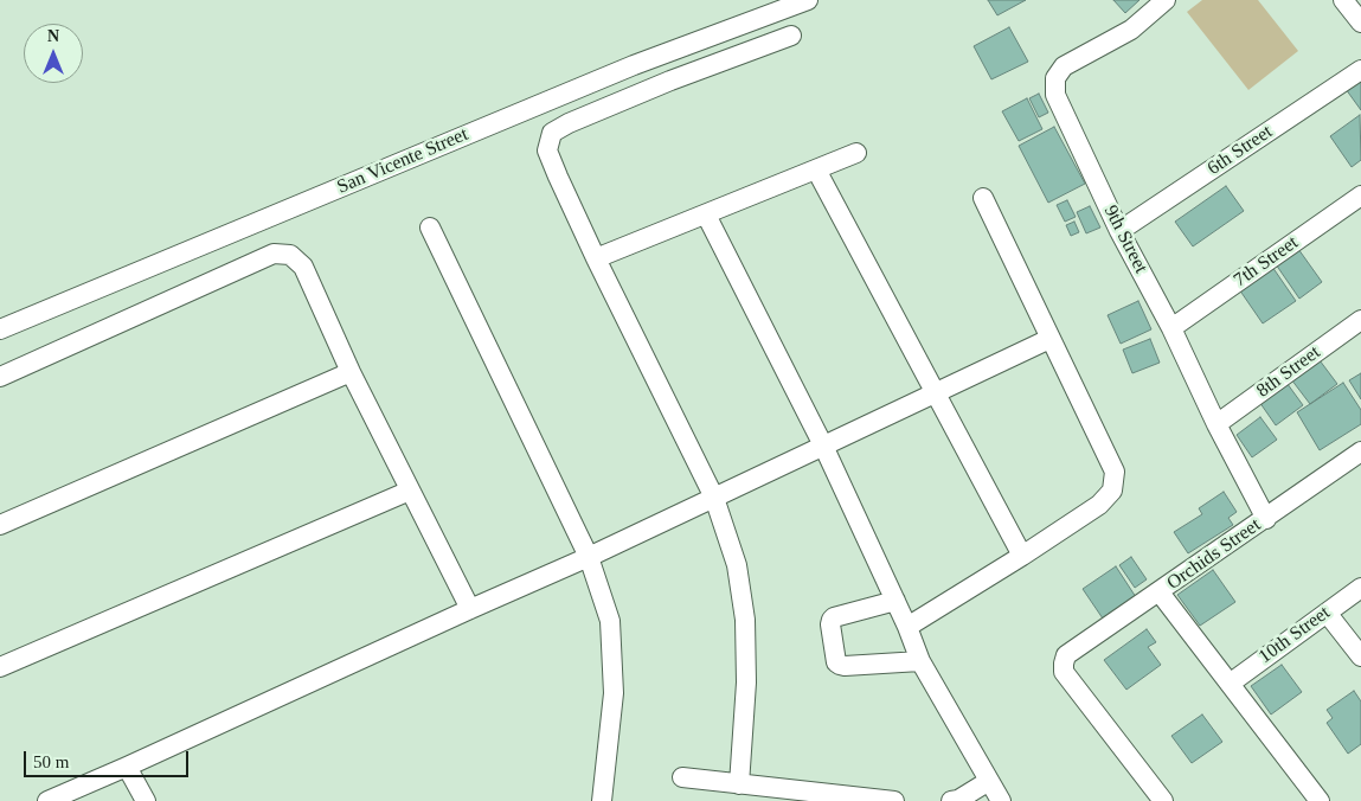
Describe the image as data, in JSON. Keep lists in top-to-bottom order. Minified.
{"streets":{"street":["6th Street","San Vicente Street","9th Street","7th Street","8th Street","Orchids Street","10th Street"]},"crossings":[["6th Street","9th Street"],["9th Street","7th Street"],["9th Street","8th Street"],["9th Street","Orchids Street"]],"scale_bar":"50 m","north":"top"}
